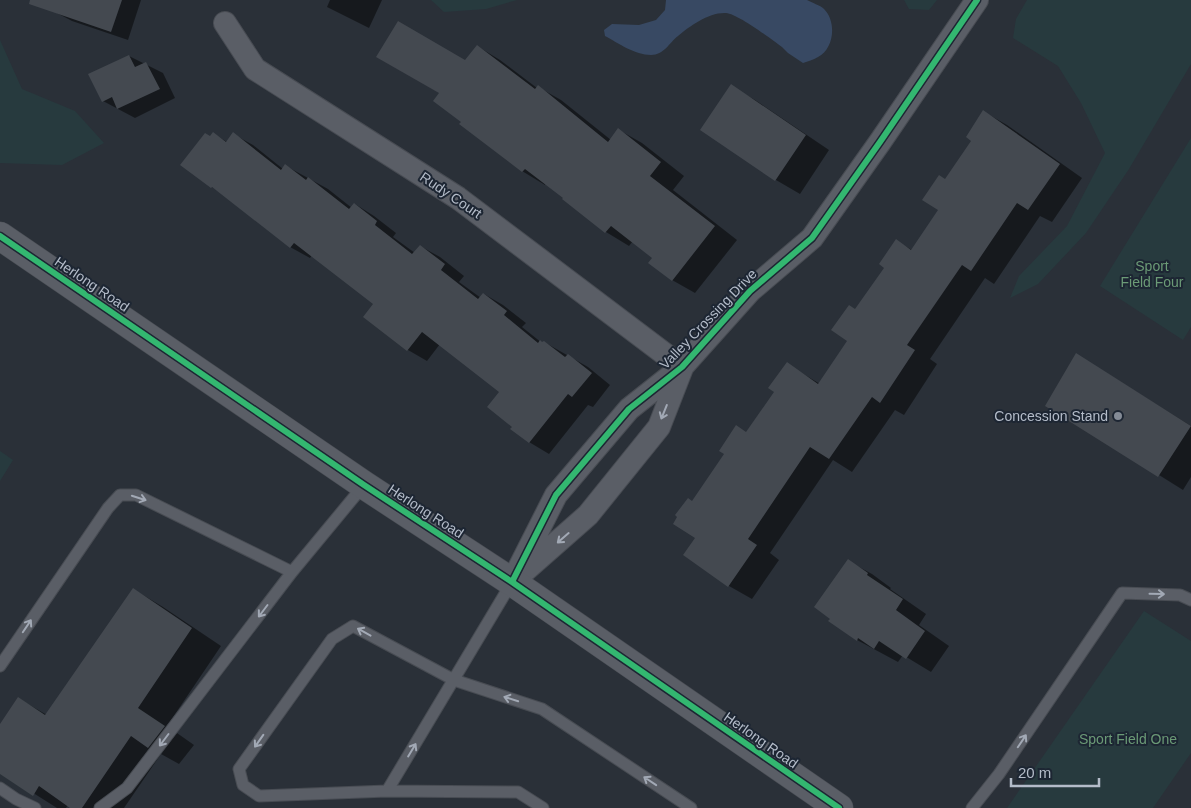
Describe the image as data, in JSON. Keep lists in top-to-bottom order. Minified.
{"streets":{"street":["Rudy Court","Herlong Road","Valley Crossing Drive"]},"crossings":[["Rudy Court","Valley Crossing Drive"],["Herlong Road","Valley Crossing Drive"]],"parks":["Sport Field Four","Sport Field One"],"places":["Concession Stand"],"scale_bar":"20 m"}
